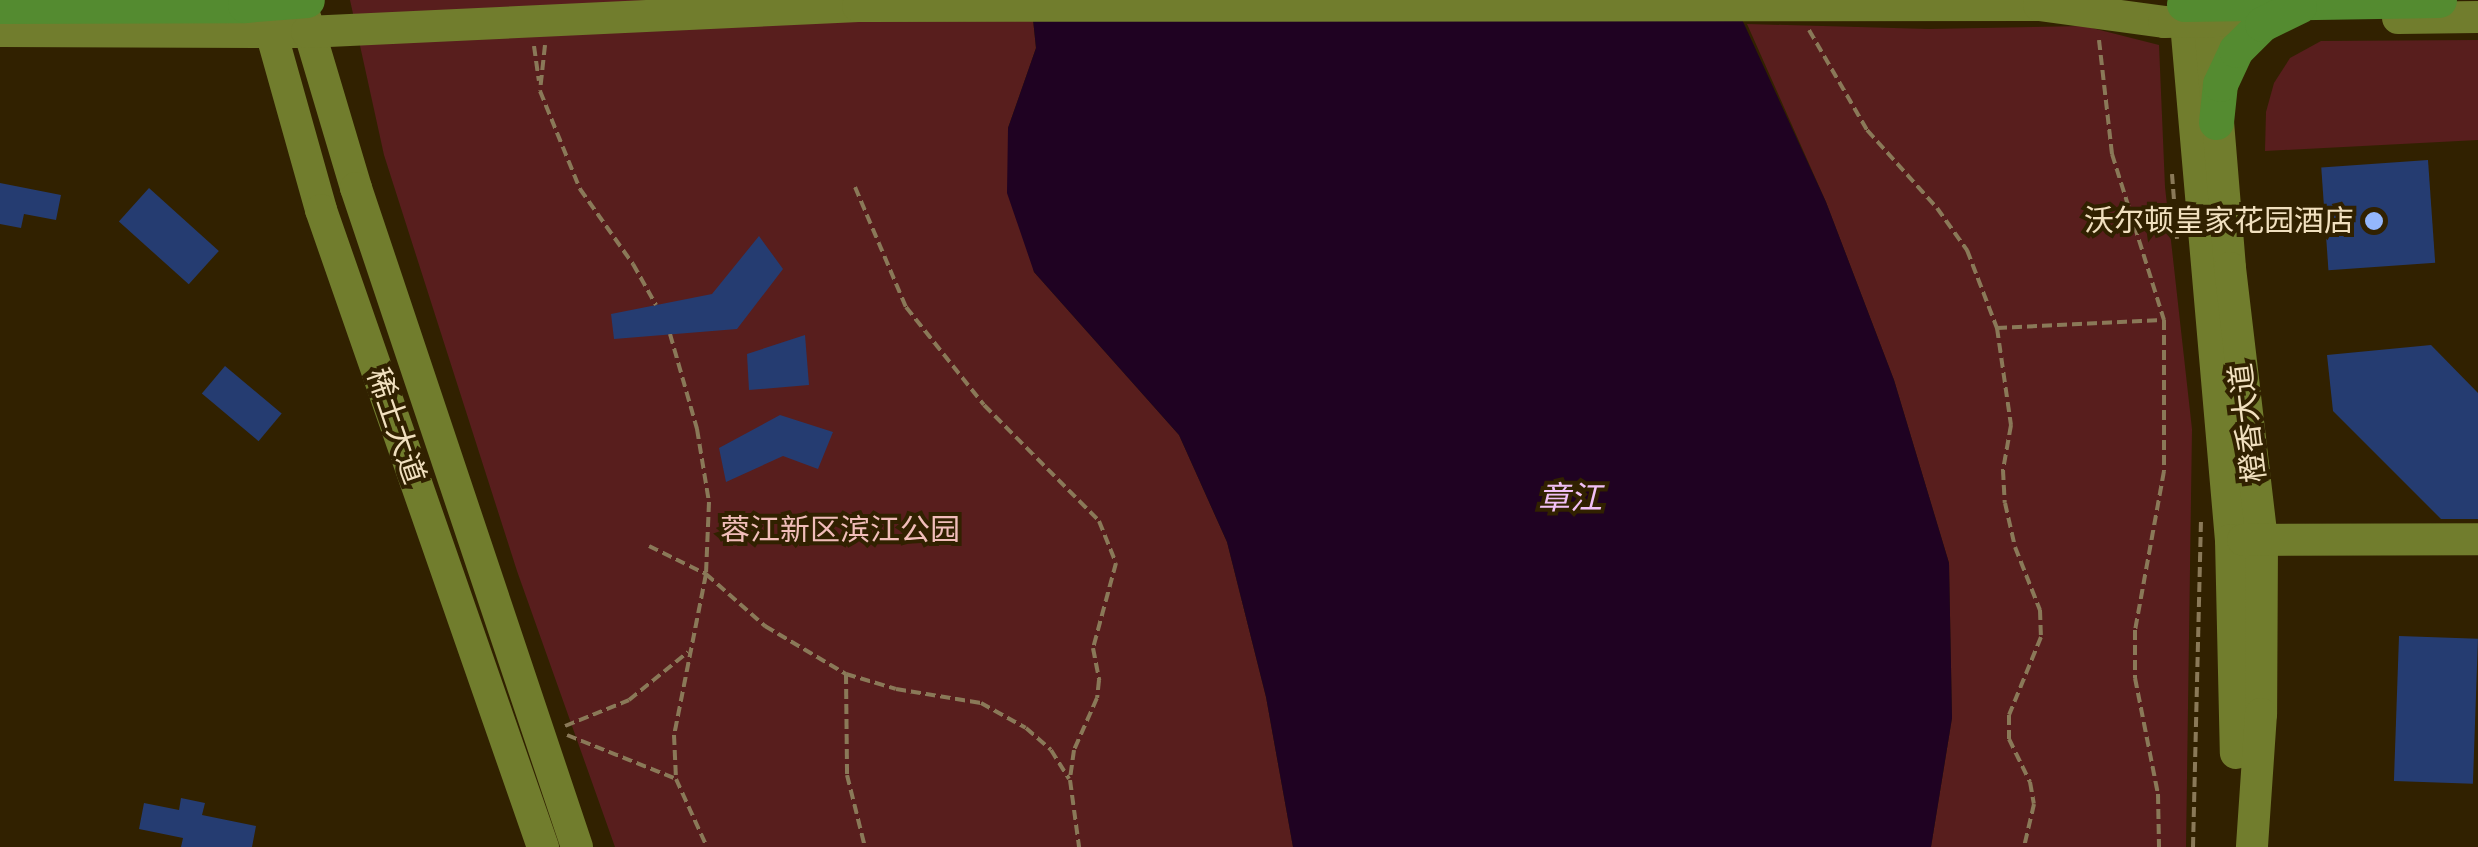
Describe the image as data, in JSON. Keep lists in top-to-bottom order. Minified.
{"streets":{"main road":["橙香大道","稀土大道"]},"water":["章江"],"parks":["蓉江新区滨江公园"],"places":["沃尔顿皇家花园酒店"]}
